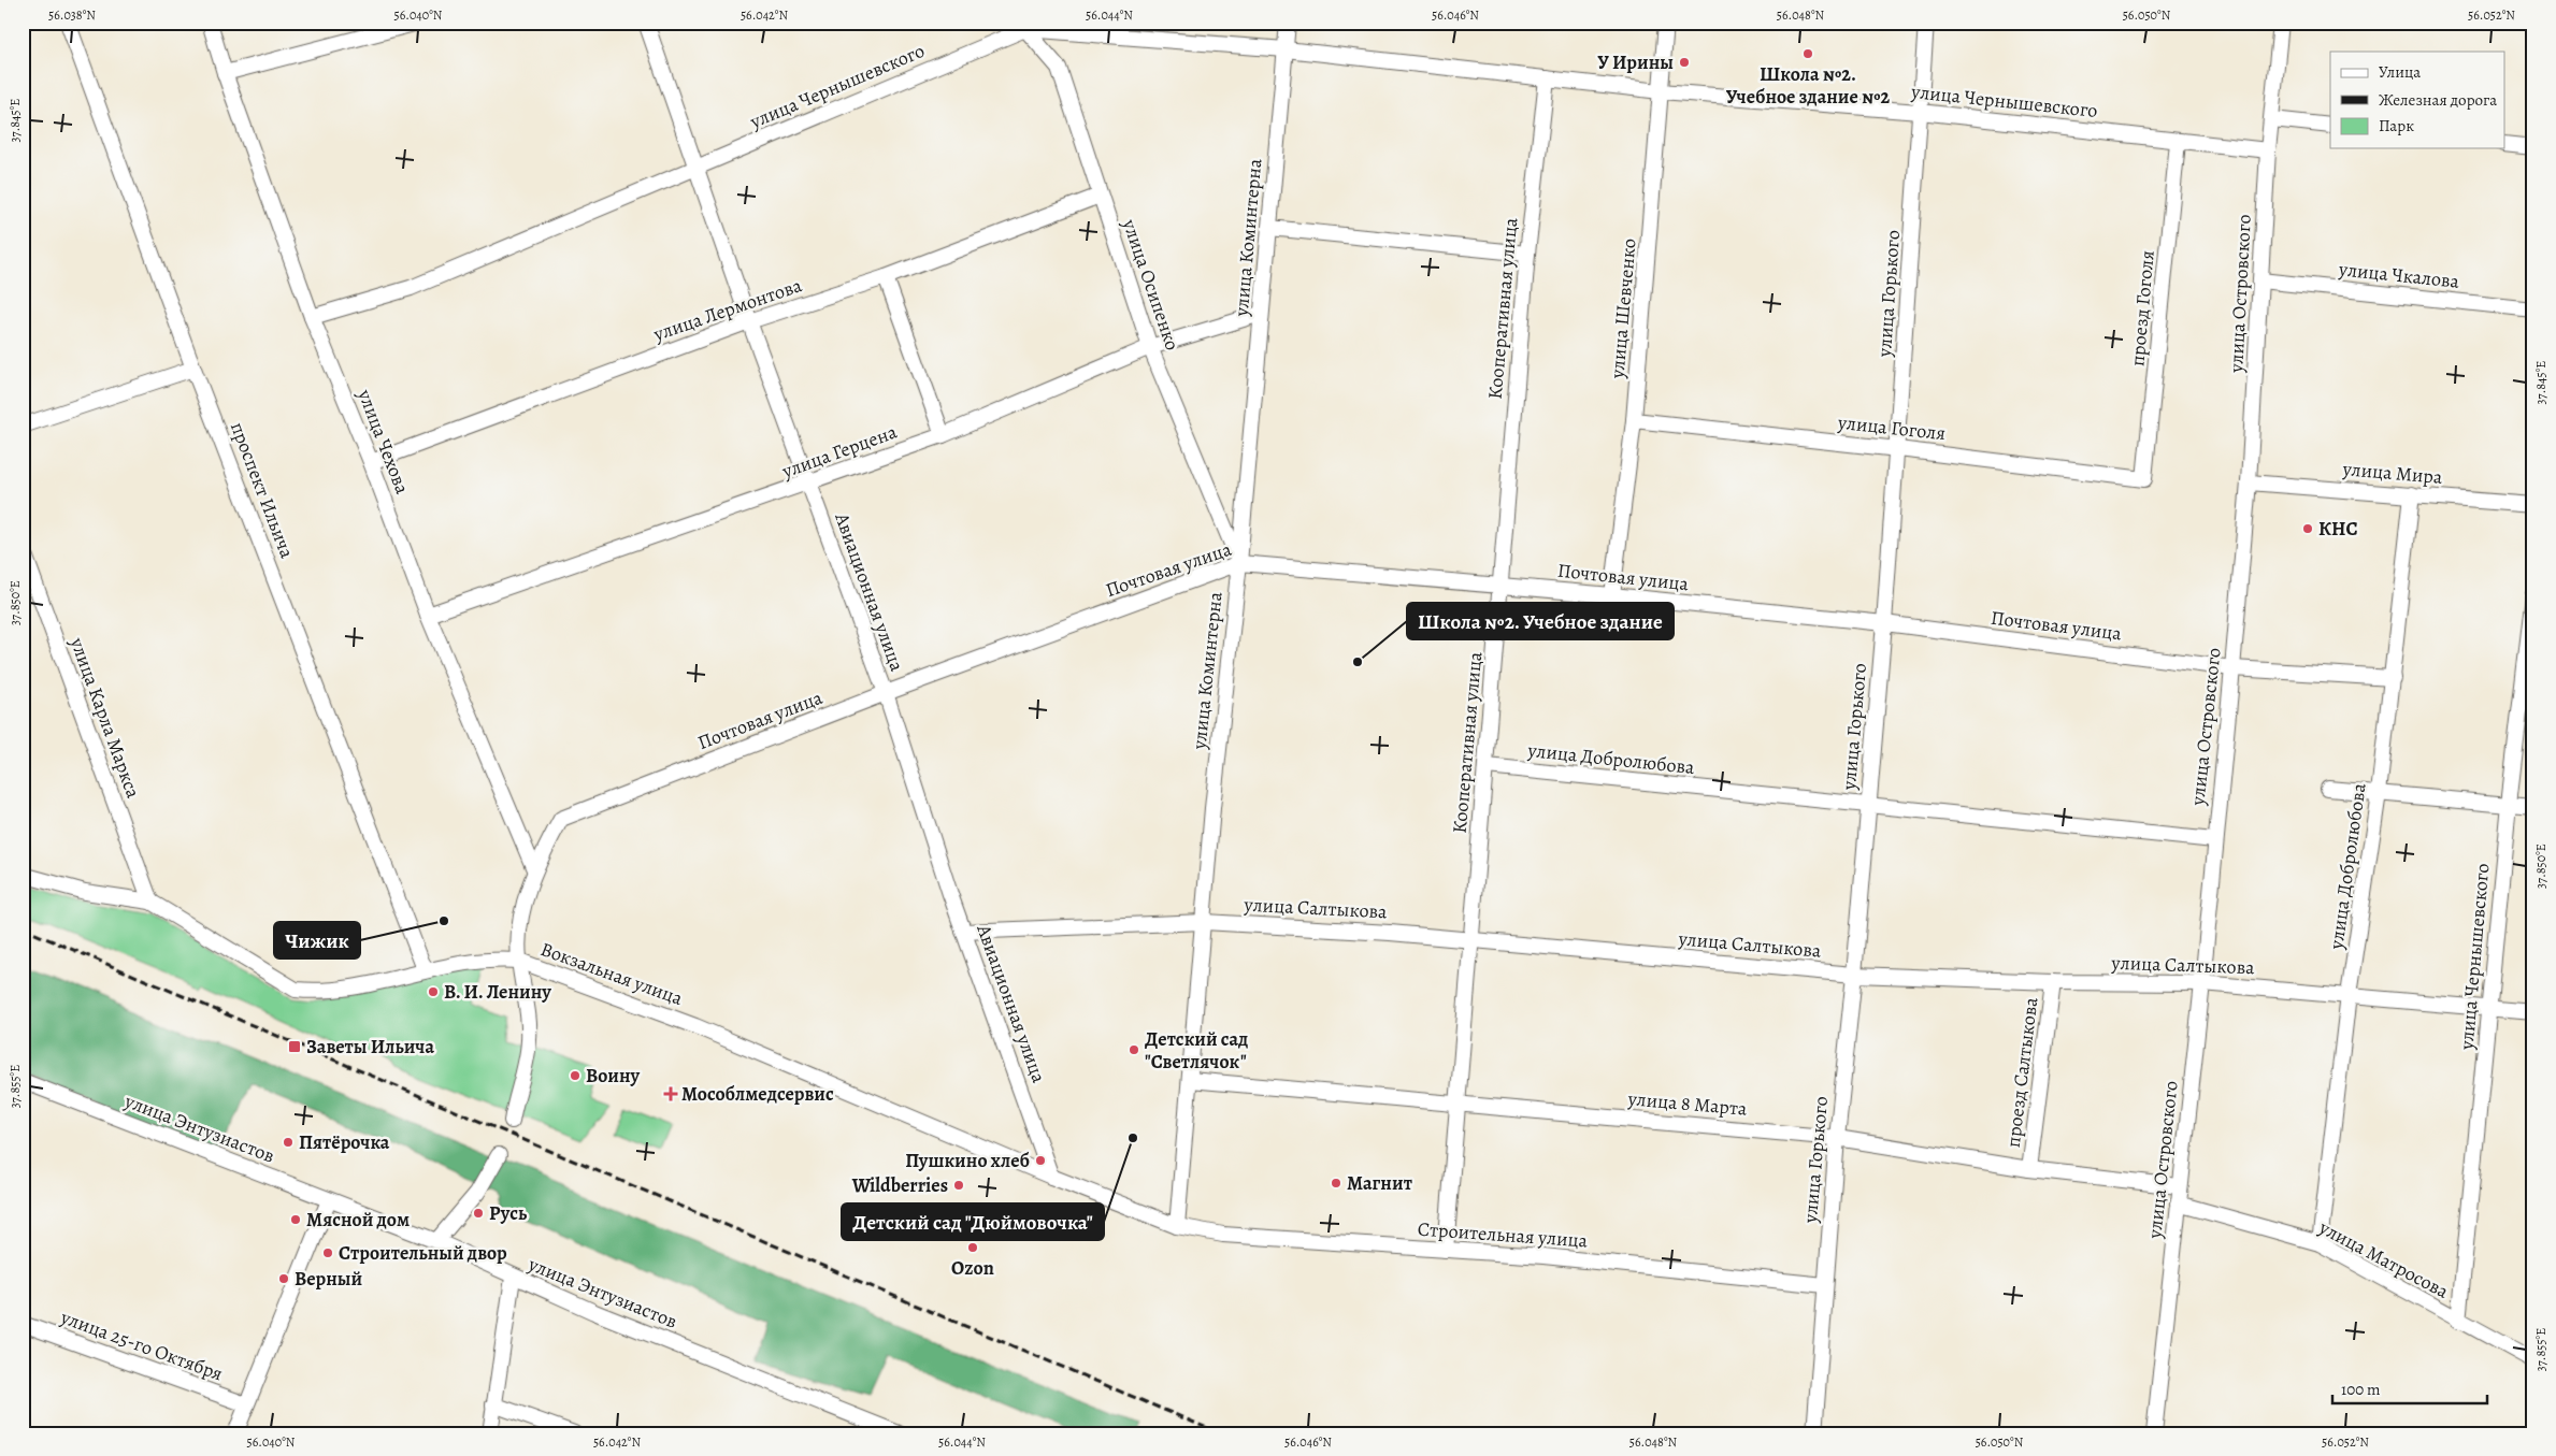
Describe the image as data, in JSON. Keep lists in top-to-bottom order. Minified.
{"streets":{"street":["улица Чернышевского","улица Коминтерна","улица Чкалова","улица Осипенко","улица Горького","улица Островского","Кооперативная улица","улица Шевченко","проезд Гоголя","улица Лермонтова","улица Гоголя","улица Чехова","улица Герцена","улица Мира","проспект Ильича","Почтовая улица","Авиационная улица","улица Карла Маркса","улица Добролюбова","улица Салтыкова","Вокзальная улица","проезд Салтыкова","улица 8 Марта","улица Энтузиастов","Строительная улица","улица Матросова","улица 25-го Октября"]},"crossings":[["улица Чернышевского","улица Коминтерна"],["улица Чернышевского","улица Осипенко"],["улица Чернышевского","улица Горького"],["улица Чернышевского","улица Островского"],["улица Чернышевского","Кооперативная улица"],["улица Чернышевского","улица Шевченко"],["улица Чернышевского","проезд Гоголя"],["улица Чернышевского","улица Чехова"],["улица Чернышевского","Авиационная улица"],["улица Чернышевского","улица Салтыкова"],["улица Чернышевского","улица Матросова"],["улица Коминтерна","улица Осипенко"],["улица Коминтерна","улица Герцена"],["улица Коминтерна","Почтовая улица"],["улица Коминтерна","улица Салтыкова"],["улица Коминтерна","Вокзальная улица"],["улица Коминтерна","улица 8 Марта"],["улица Коминтерна","Строительная улица"],["улица Чкалова","улица Островского"],["улица Осипенко","улица Лермонтова"],["улица Осипенко","улица Герцена"],["улица Осипенко","Почтовая улица"],["улица Горького","улица Гоголя"],["улица Горького","Почтовая улица"],["улица Горького","улица Добролюбова"],["улица Горького","улица Салтыкова"],["улица Горького","улица 8 Марта"],["улица Горького","Строительная улица"],["улица Островского","улица Мира"],["улица Островского","Почтовая улица"],["улица Островского","улица Добролюбова"],["улица Островского","улица Салтыкова"],["улица Островского","улица 8 Марта"],["улица Островского","улица Матросова"],["Кооперативная улица","Почтовая улица"],["Кооперативная улица","улица Добролюбова"],["Кооперативная улица","улица Салтыкова"],["Кооперативная улица","улица 8 Марта"],["Кооперативная улица","Строительная улица"],["улица Шевченко","улица Гоголя"],["улица Шевченко","Почтовая улица"],["проезд Гоголя","улица Гоголя"],["улица Лермонтова","улица Чехова"],["улица Лермонтова","Авиационная улица"],["улица Чехова","улица Герцена"],["улица Чехова","Почтовая улица"],["улица Герцена","Авиационная улица"],["улица Мира","улица Добролюбова"],["проспект Ильича","Вокзальная улица"],["Почтовая улица","Авиационная улица"],["Почтовая улица","улица Добролюбова"],["Почтовая улица","Вокзальная улица"],["Авиационная улица","улица Салтыкова"],["Авиационная улица","Вокзальная улица"],["улица Карла Маркса","Вокзальная улица"],["улица Добролюбова","улица Салтыкова"],["улица Добролюбова","улица Матросова"],["улица Салтыкова","проезд Салтыкова"],["Вокзальная улица","Строительная улица"],["проезд Салтыкова","улица 8 Марта"]],"places":{"other":["Школа №2. Учебное здание №2","У Ирины","КНС","Школа №2. Учебное здание","Чижик","В. И. Ленину","Детский сад \"Светлячок\"","Воину","Детский сад \"Дюймовочка\"","Пятёрочка","Пушкино хлеб","Магнит","Wildberries","Русь","Мясной дом","Ozon","Строительный двор","Верный"],"transit":["Заветы Ильича"],"health":["Мособлмедсервис"]},"legend":["Улица","Железная дорога","Парк"],"scale_bar":"100 m","coordinates":["56.038°N","56.040°N","56.042°N","56.044°N","56.046°N","56.048°N","56.050°N","56.052°N","37.845°E","37.850°E","37.855°E"]}
